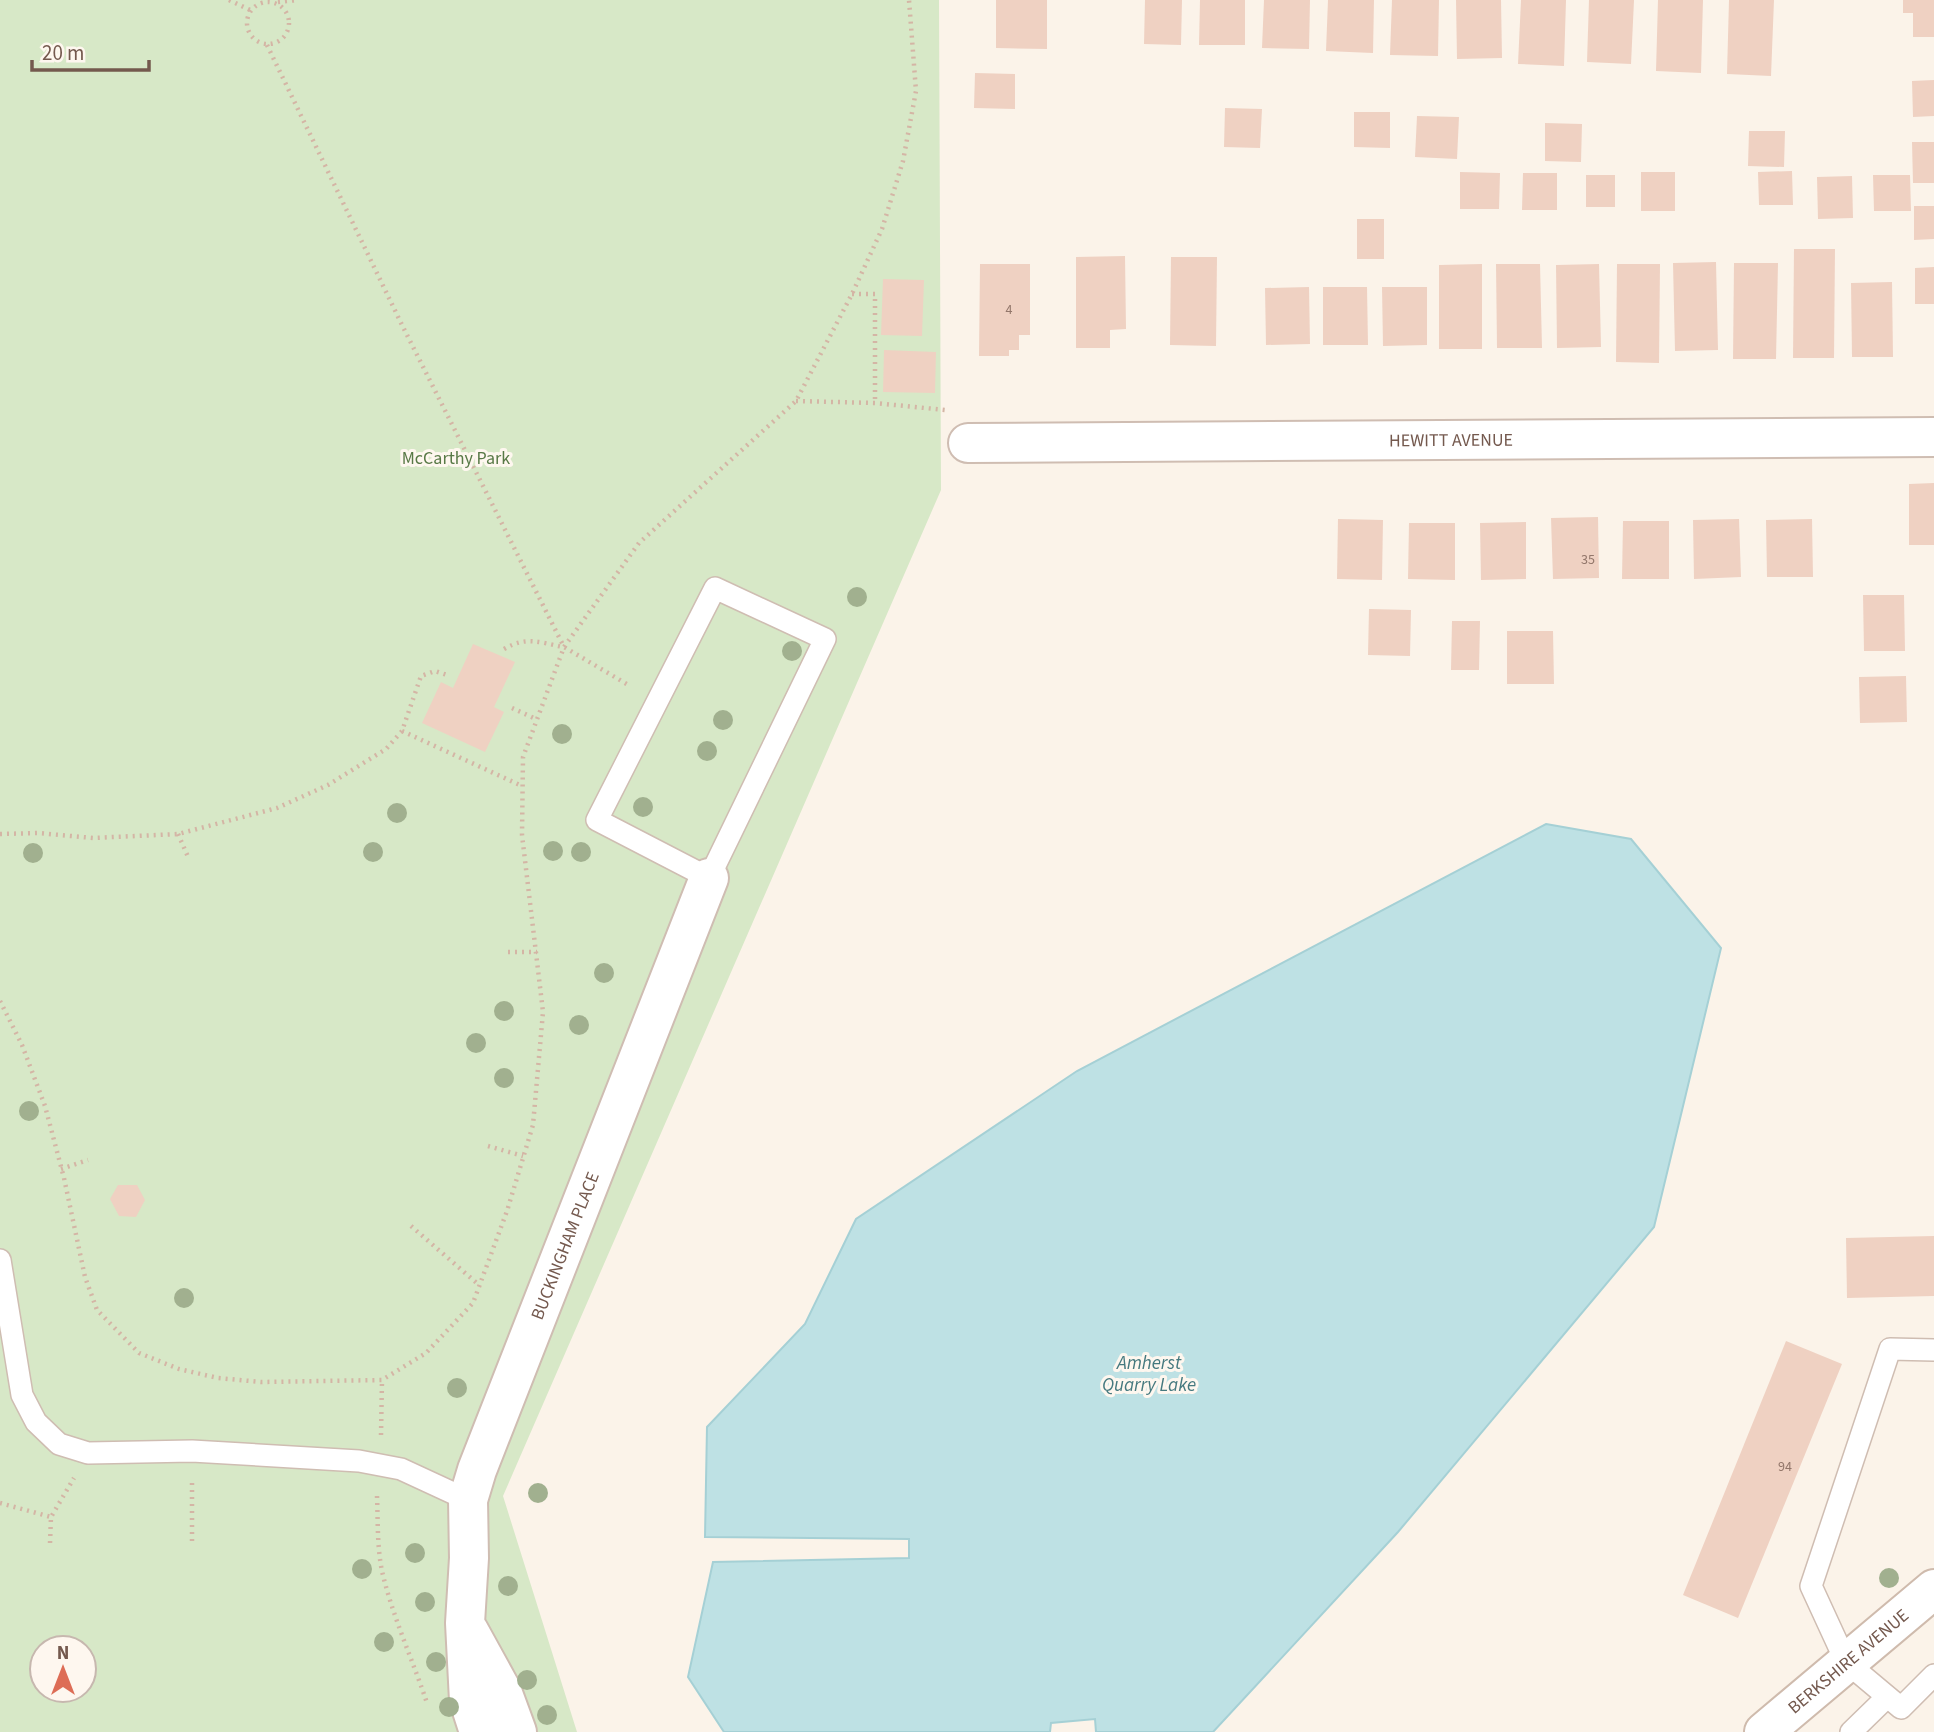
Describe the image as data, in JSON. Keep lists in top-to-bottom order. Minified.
{"streets":{"street":["HEWITT AVENUE","BUCKINGHAM PLACE","BERKSHIRE AVENUE"]},"water":["Amherst Quarry Lake"],"parks":["McCarthy Park"],"house_numbers":["4","35","94"],"scale_bar":"20 m","north":"top"}
